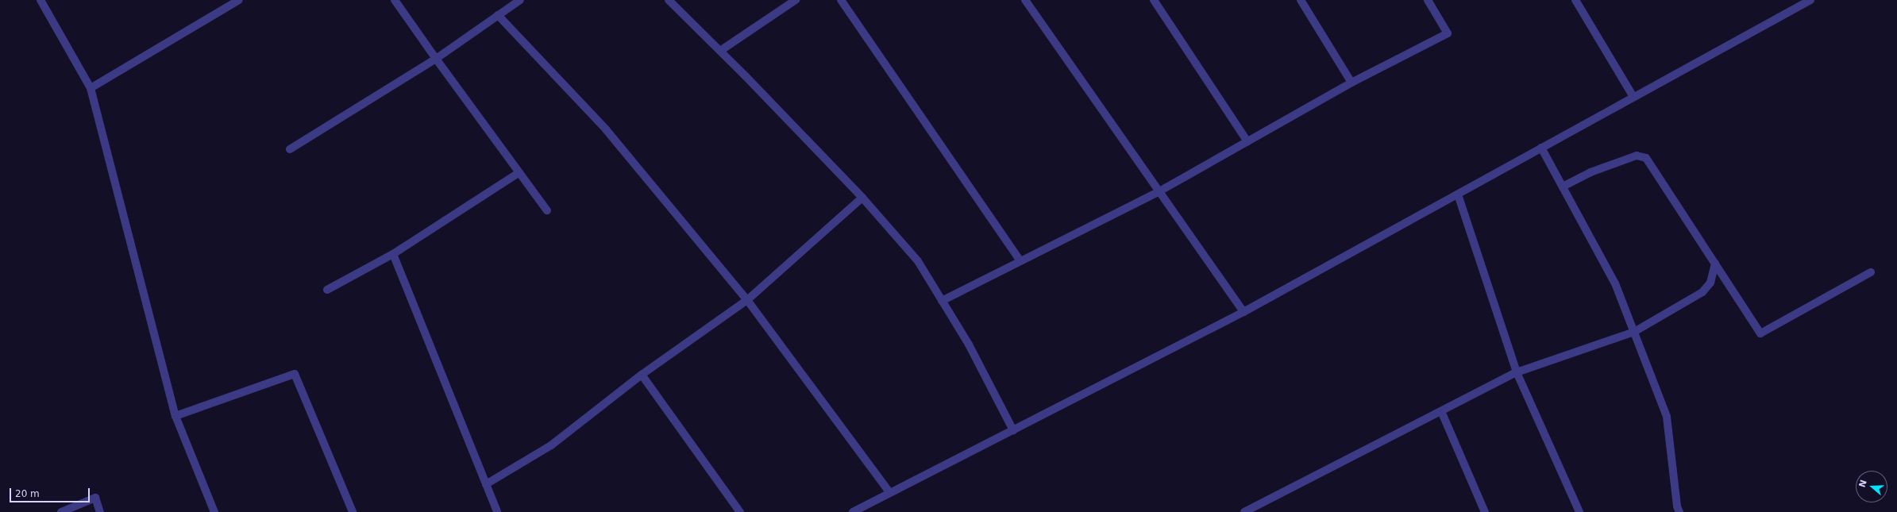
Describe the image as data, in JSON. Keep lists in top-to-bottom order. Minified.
{"scale_bar":"20 m","north":"left"}
